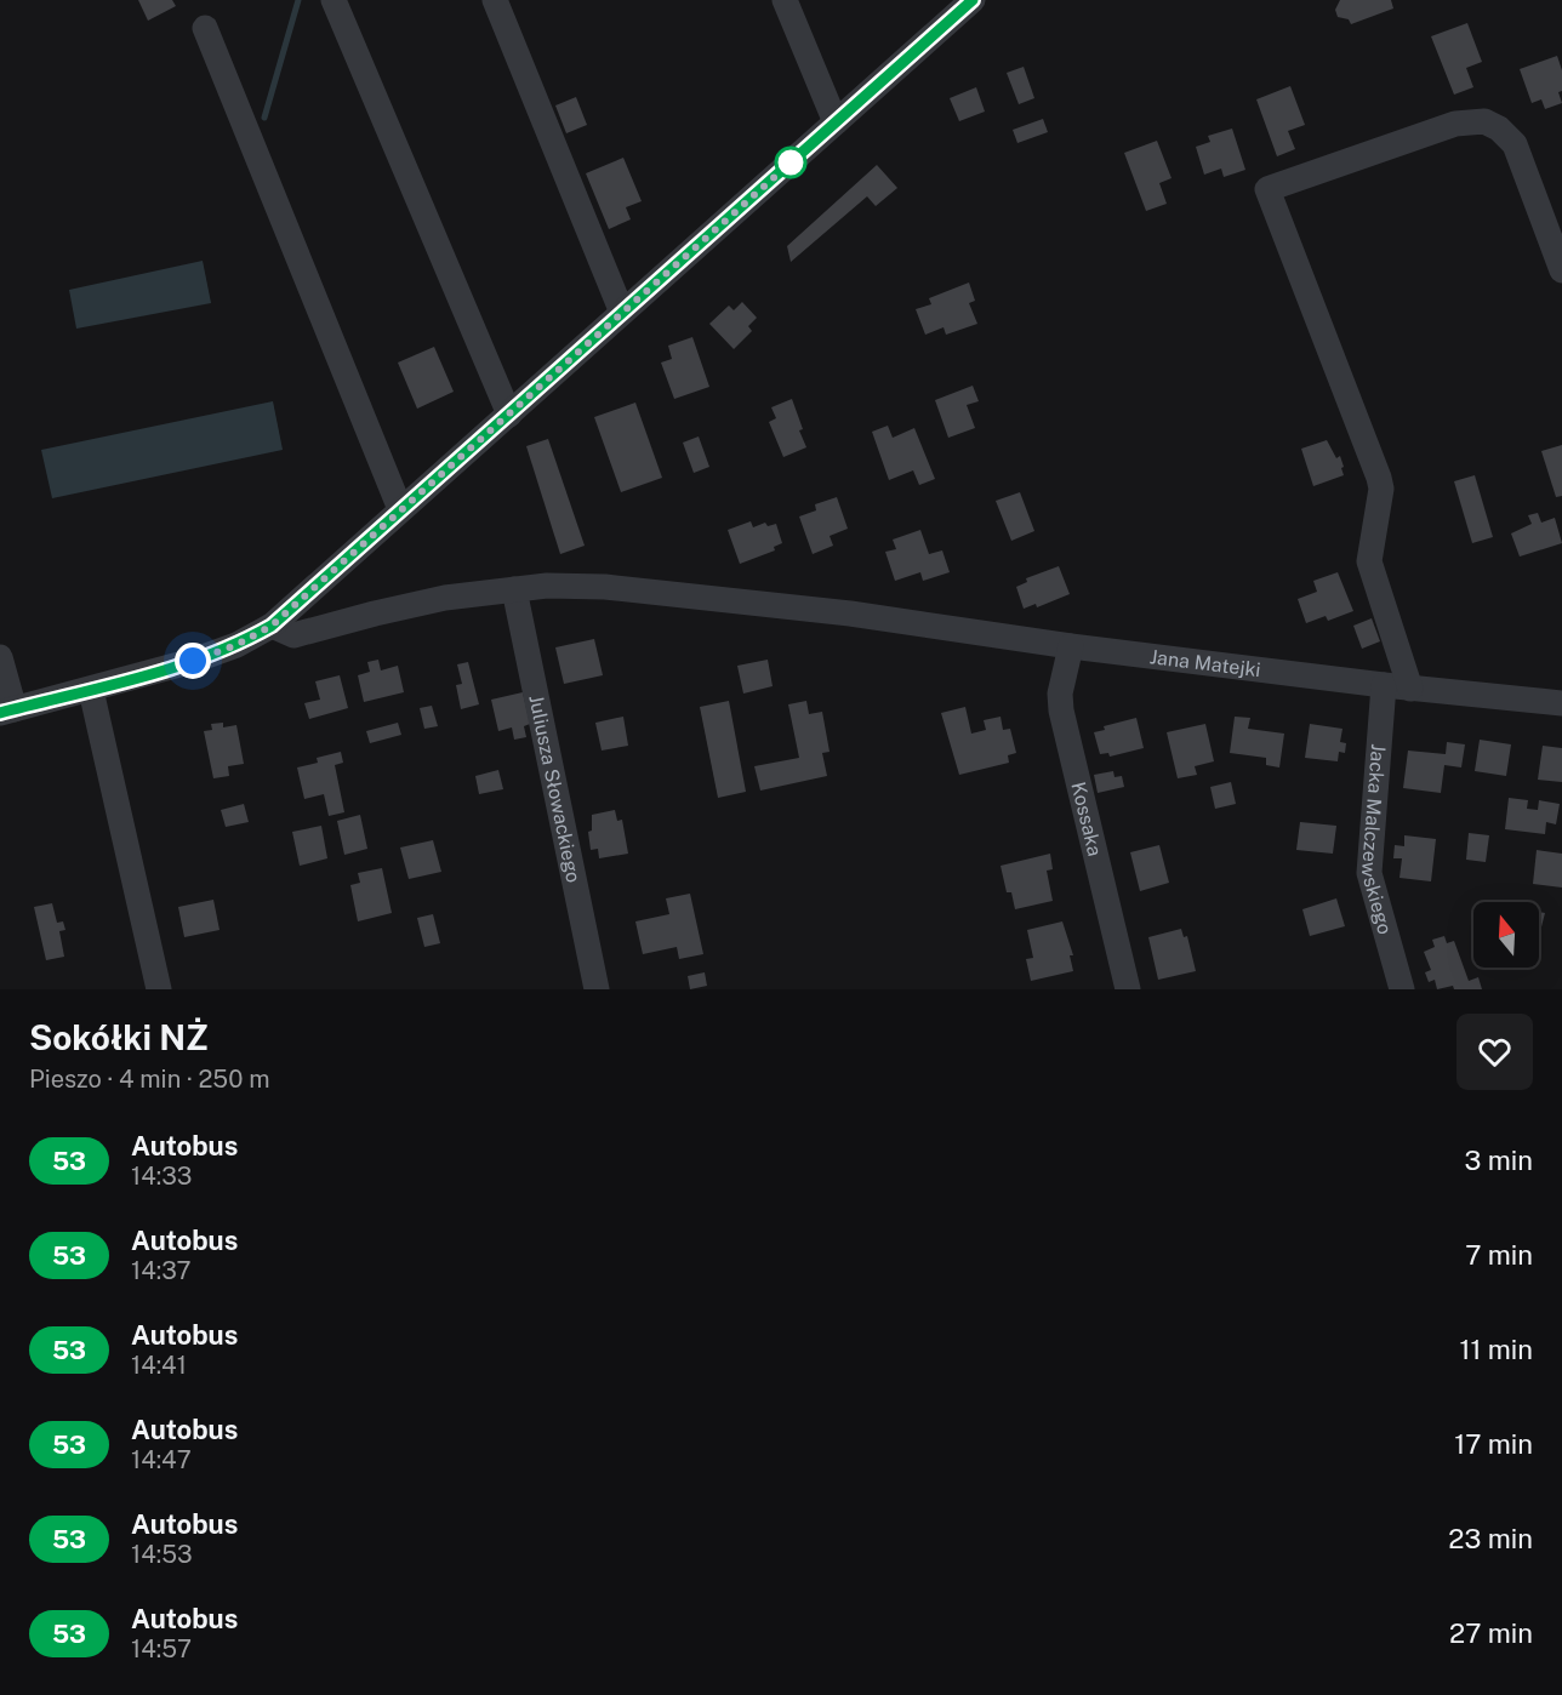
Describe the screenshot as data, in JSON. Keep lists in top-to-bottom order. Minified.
{"streets":{"street":["Jana Matejki","Juliusza Słowackiego","Kossaka","Jacka Malczewskiego"]},"crossings":[["Jana Matejki","Juliusza Słowackiego"],["Jana Matejki","Kossaka"],["Jana Matejki","Jacka Malczewskiego"]],"lines":["bus line 53"],"north":"top","page":{"heading":["Sokółki NŻ","Pieszo · 4 min · 250 m"],"list":[{"mark":"53","name":"Autobus","note":"14:33","value":"3 min"},{"mark":"53","name":"Autobus","note":"14:37","value":"7 min"},{"mark":"53","name":"Autobus","note":"14:41","value":"11 min"},{"mark":"53","name":"Autobus","note":"14:47","value":"17 min"},{"mark":"53","name":"Autobus","note":"14:53","value":"23 min"},{"mark":"53","name":"Autobus","note":"14:57","value":"27 min"}]}}
